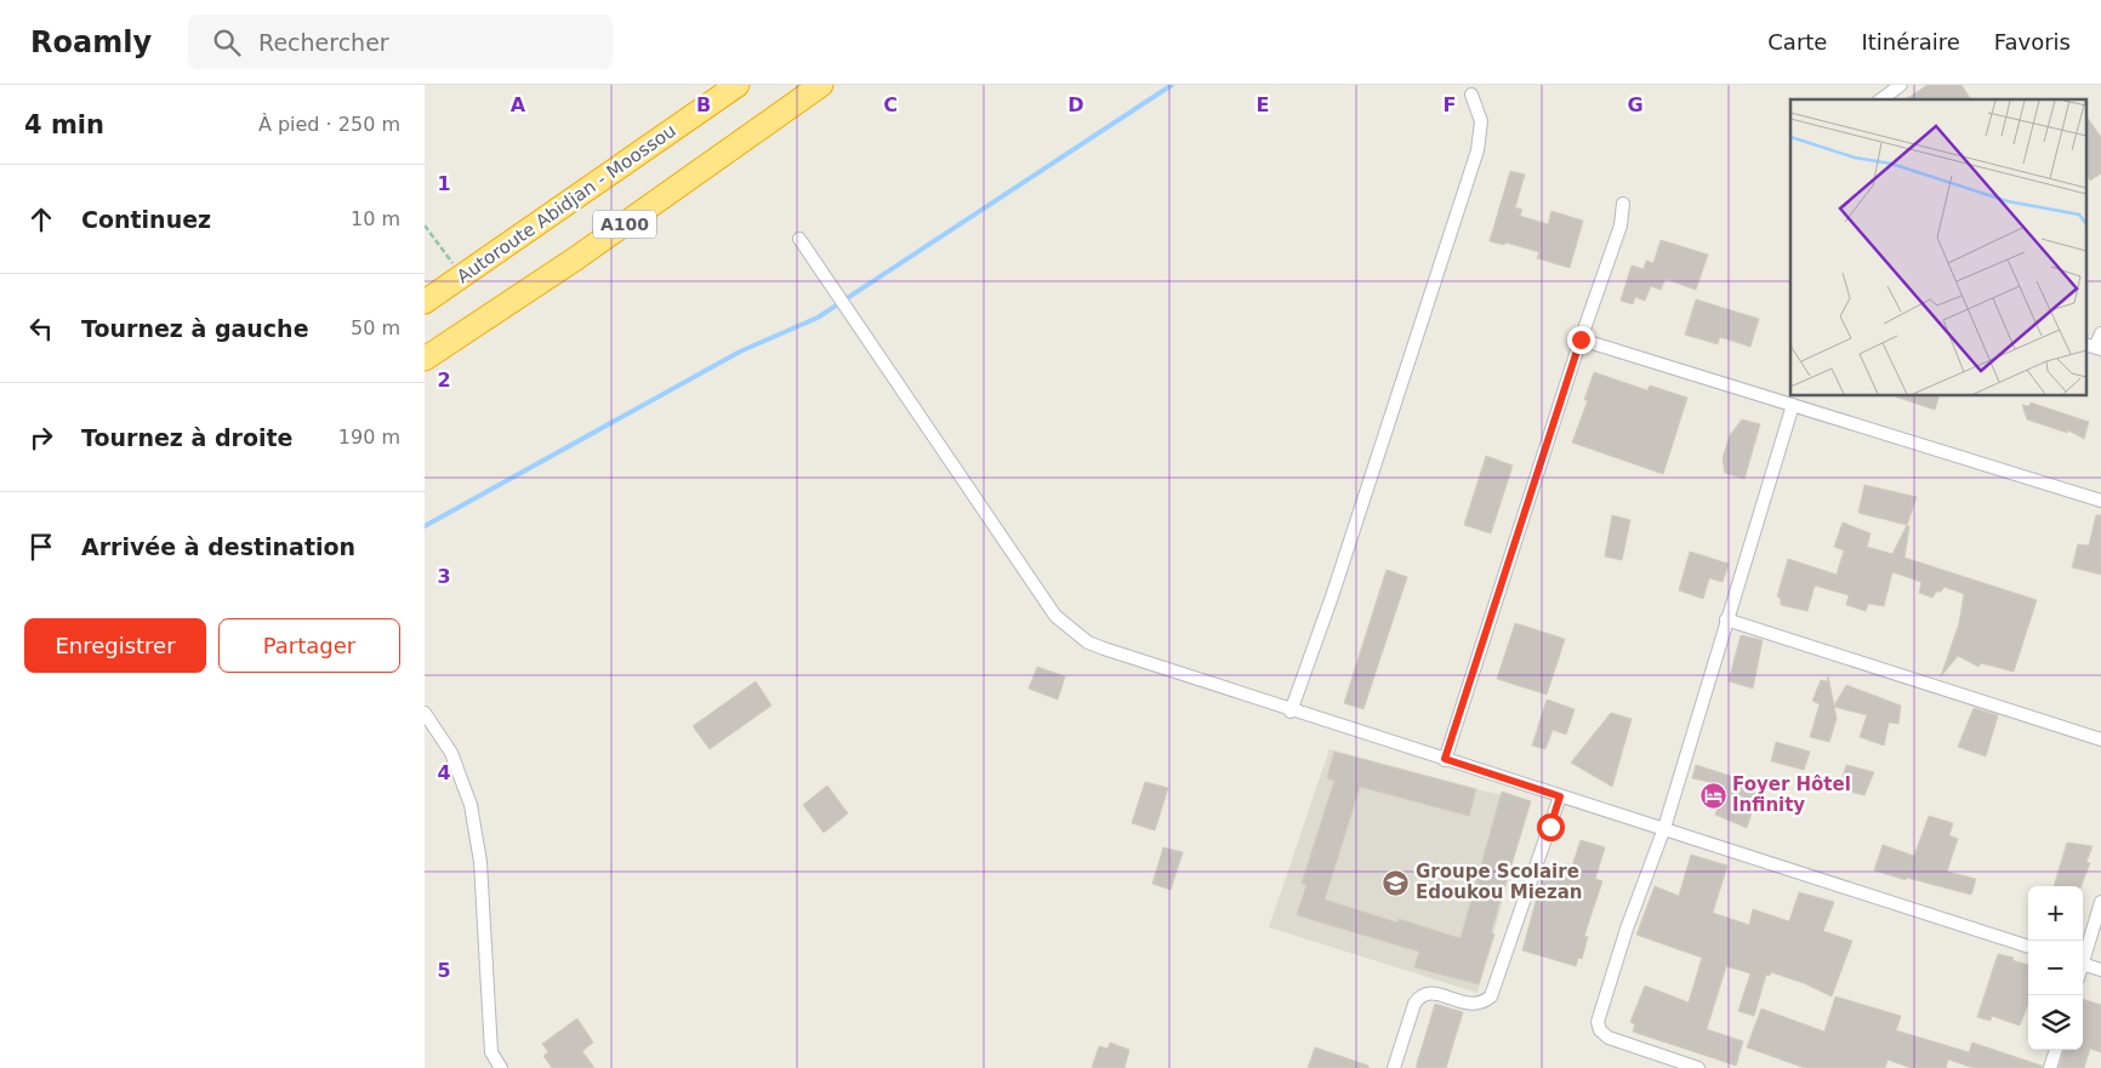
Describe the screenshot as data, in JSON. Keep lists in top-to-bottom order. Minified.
{"streets":{"highway":["Autoroute Abidjan - Moossou","A100"]},"places":{"hotel":["Foyer Hôtel Infinity"],"school or university":["Groupe Scolaire Edoukou Miezan"]},"page":{"header":"Roamly","search":"Rechercher","nav":["Carte","Itinéraire","Favoris"],"heading":["4 min","À pied · 250 m"],"list":[["Continuez","10 m"],["Tournez à gauche","50 m"],["Tournez à droite","190 m"],"Arrivée à destination"],"buttons":["Enregistrer","Partager"],"map_buttons":["+","−"]},"grid":{"columns":["A","B","C","D","E","F","G"],"rows":["1","2","3","4","5"]}}
